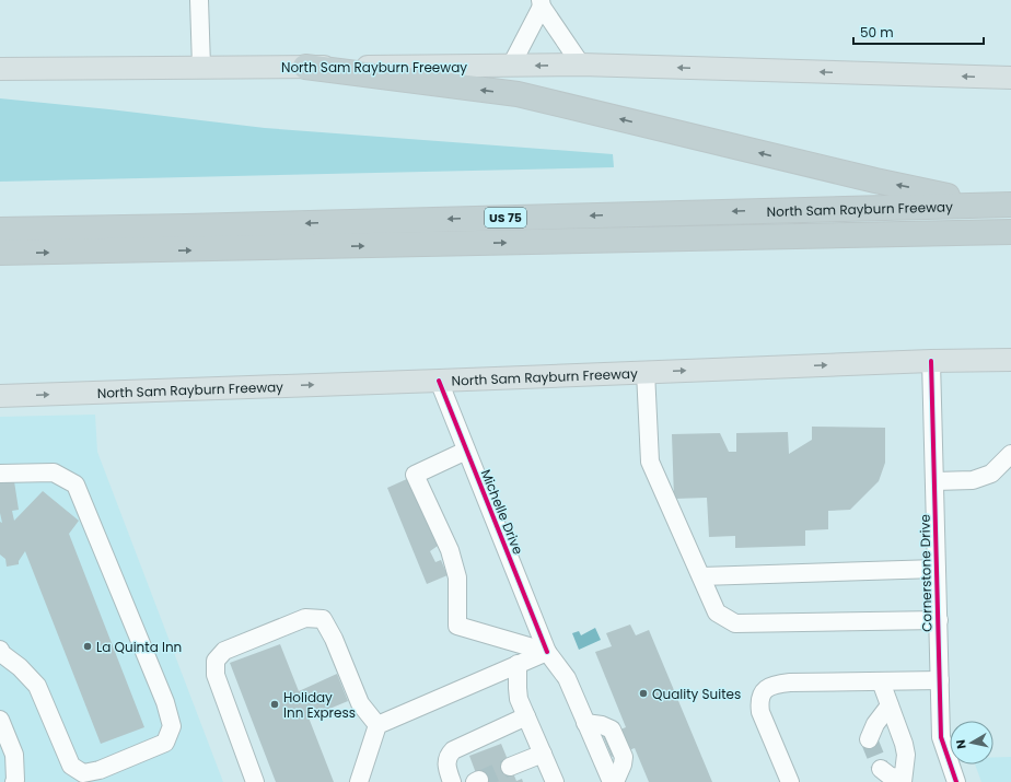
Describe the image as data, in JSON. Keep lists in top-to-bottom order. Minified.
{"streets":{"highway":["North Sam Rayburn Freeway","US 75"],"street":["Michelle Drive","Cornerstone Drive"]},"crossings":[["North Sam Rayburn Freeway","Michelle Drive"],["North Sam Rayburn Freeway","Cornerstone Drive"]],"places":["La Quinta Inn","Quality Suites","Holiday Inn Express"],"scale_bar":"50 m","north":"left"}
